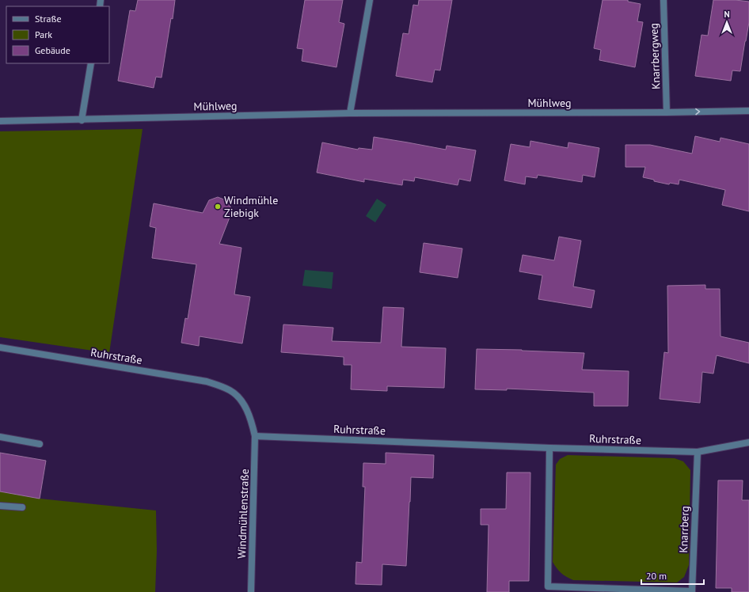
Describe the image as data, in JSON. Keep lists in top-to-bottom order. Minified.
{"streets":{"street":["Knarrbergweg","Mühlweg","Ruhrstraße","Windmühlenstraße","Knarrberg"]},"crossings":[["Knarrbergweg","Mühlweg"],["Ruhrstraße","Windmühlenstraße"],["Ruhrstraße","Knarrberg"]],"places":["Windmühle Ziebigk"],"legend":["Straße","Park","Gebäude"],"scale_bar":"20 m","north":"top"}
